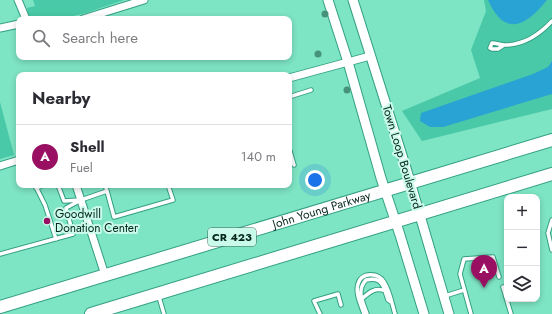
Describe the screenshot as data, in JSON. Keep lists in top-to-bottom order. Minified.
{"streets":{"highway":["John Young Parkway","CR 423"],"street":["Town Loop Boulevard"]},"crossings":[["Town Loop Boulevard","John Young Parkway"],["Town Loop Boulevard","CR 423"]],"places":["Goodwill Donation Center"],"page":{"search":"Search here","heading":"Nearby","list":[{"mark":"A","name":"Shell","note":"Fuel","value":"140 m"}],"map_buttons":["+","−"],"pins":"A"}}
